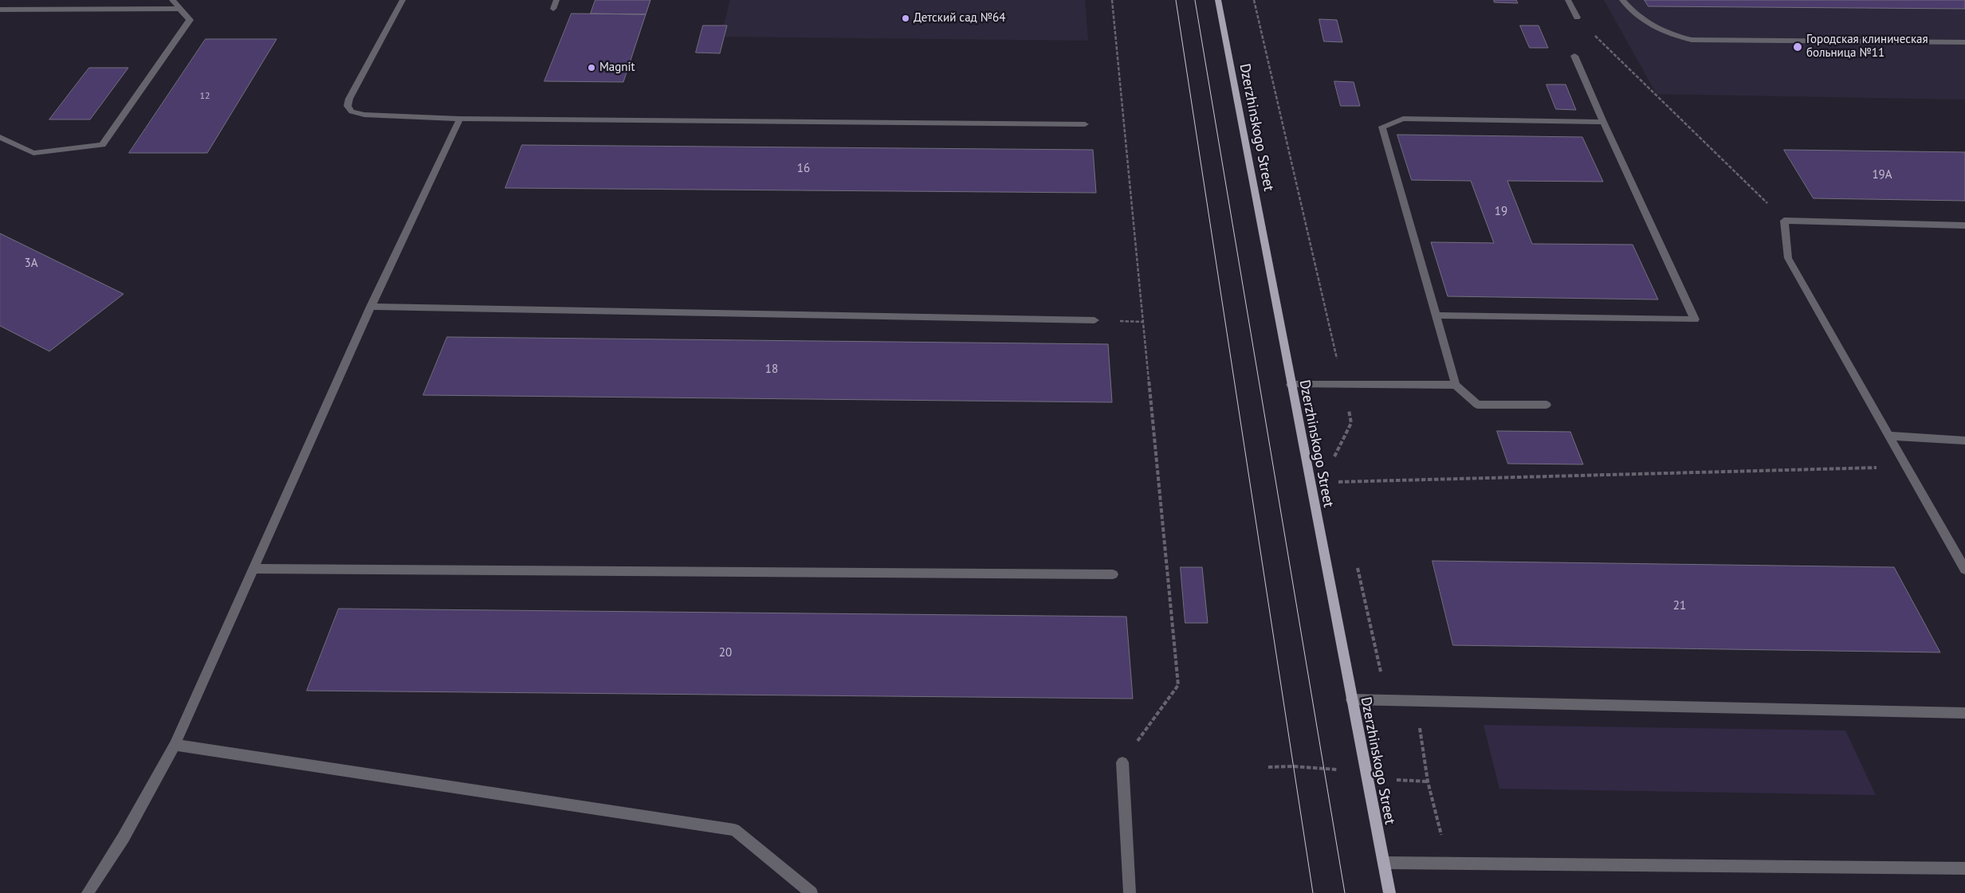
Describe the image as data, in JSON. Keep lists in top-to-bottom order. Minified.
{"streets":{"main road":["Dzerzhinskogo Street"]},"places":["Детский сад №64","Городская клиническая больница №11","Magnit"],"house_numbers":["12","16","19А","19","3А","18","21","20"]}
